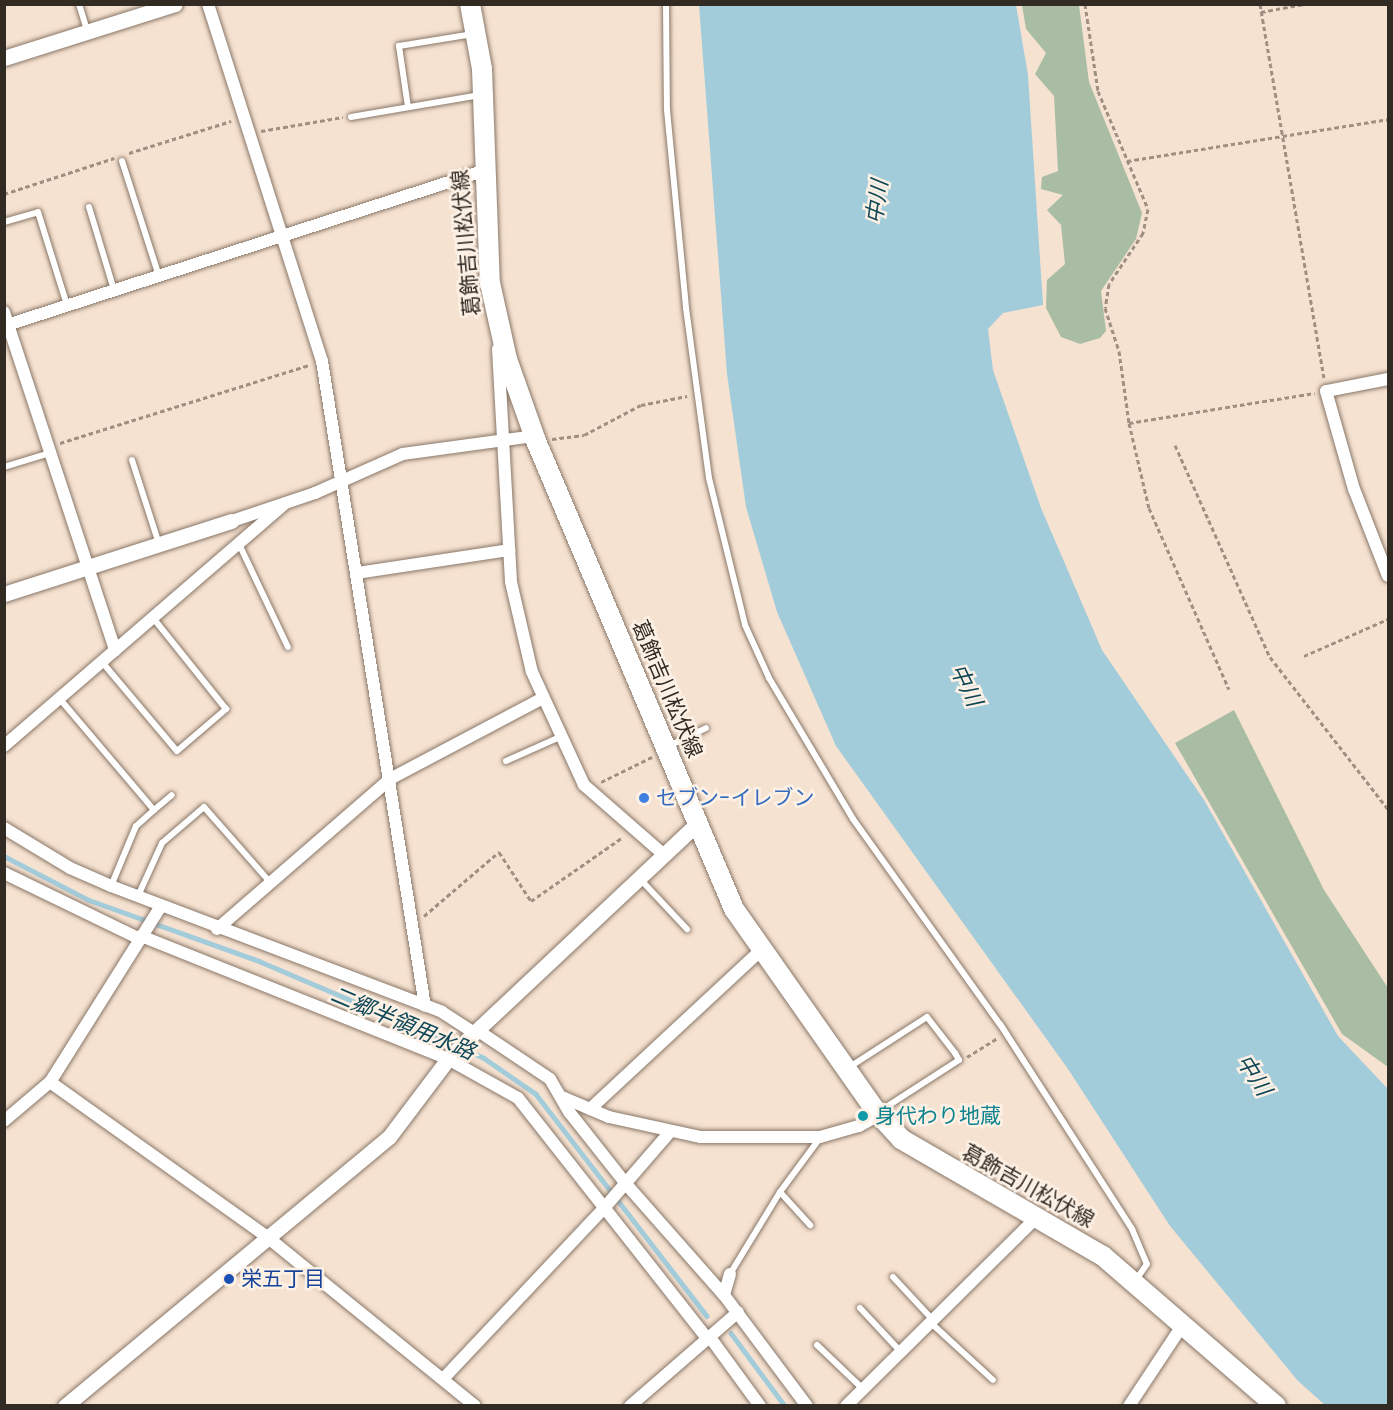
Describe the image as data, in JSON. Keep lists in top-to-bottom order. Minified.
{"streets":{"main road":["葛飾吉川松伏線"]},"water":["中川","二郷半領用水路"],"places":["セブン-イレブン","身代わり地蔵","栄五丁目"]}
